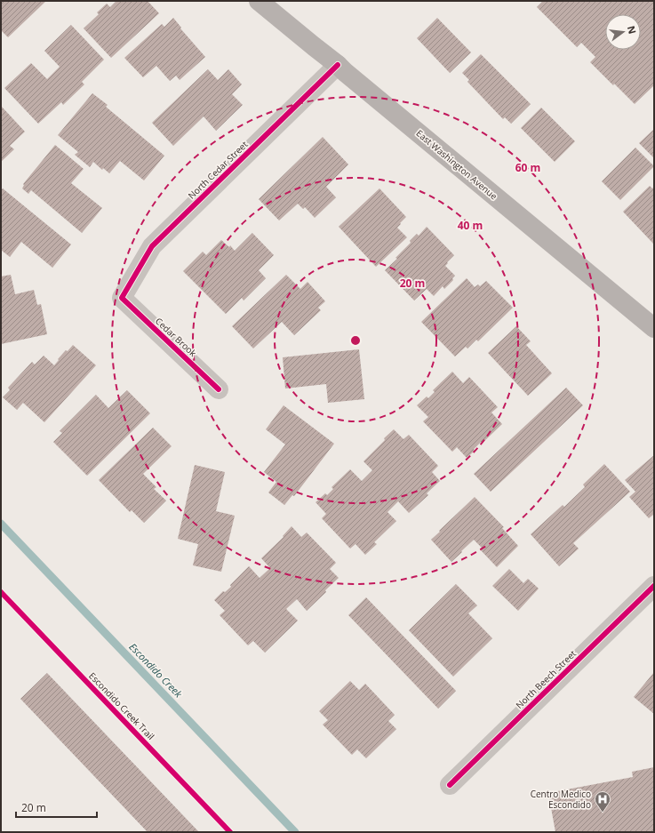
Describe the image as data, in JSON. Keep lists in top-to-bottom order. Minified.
{"streets":{"main road":["East Washington Avenue"],"street":["North Cedar Street","Cedar Brook","North Beech Street"],"cycle path":["Escondido Creek Trail"]},"crossings":[["East Washington Avenue","North Cedar Street"],["North Cedar Street","Cedar Brook"]],"water":["Escondido Creek"],"places":{"hospital":["Centro Medico Escondido"]},"scale_bar":"20 m","north":"right","rings":["60 m","40 m","20 m"]}
